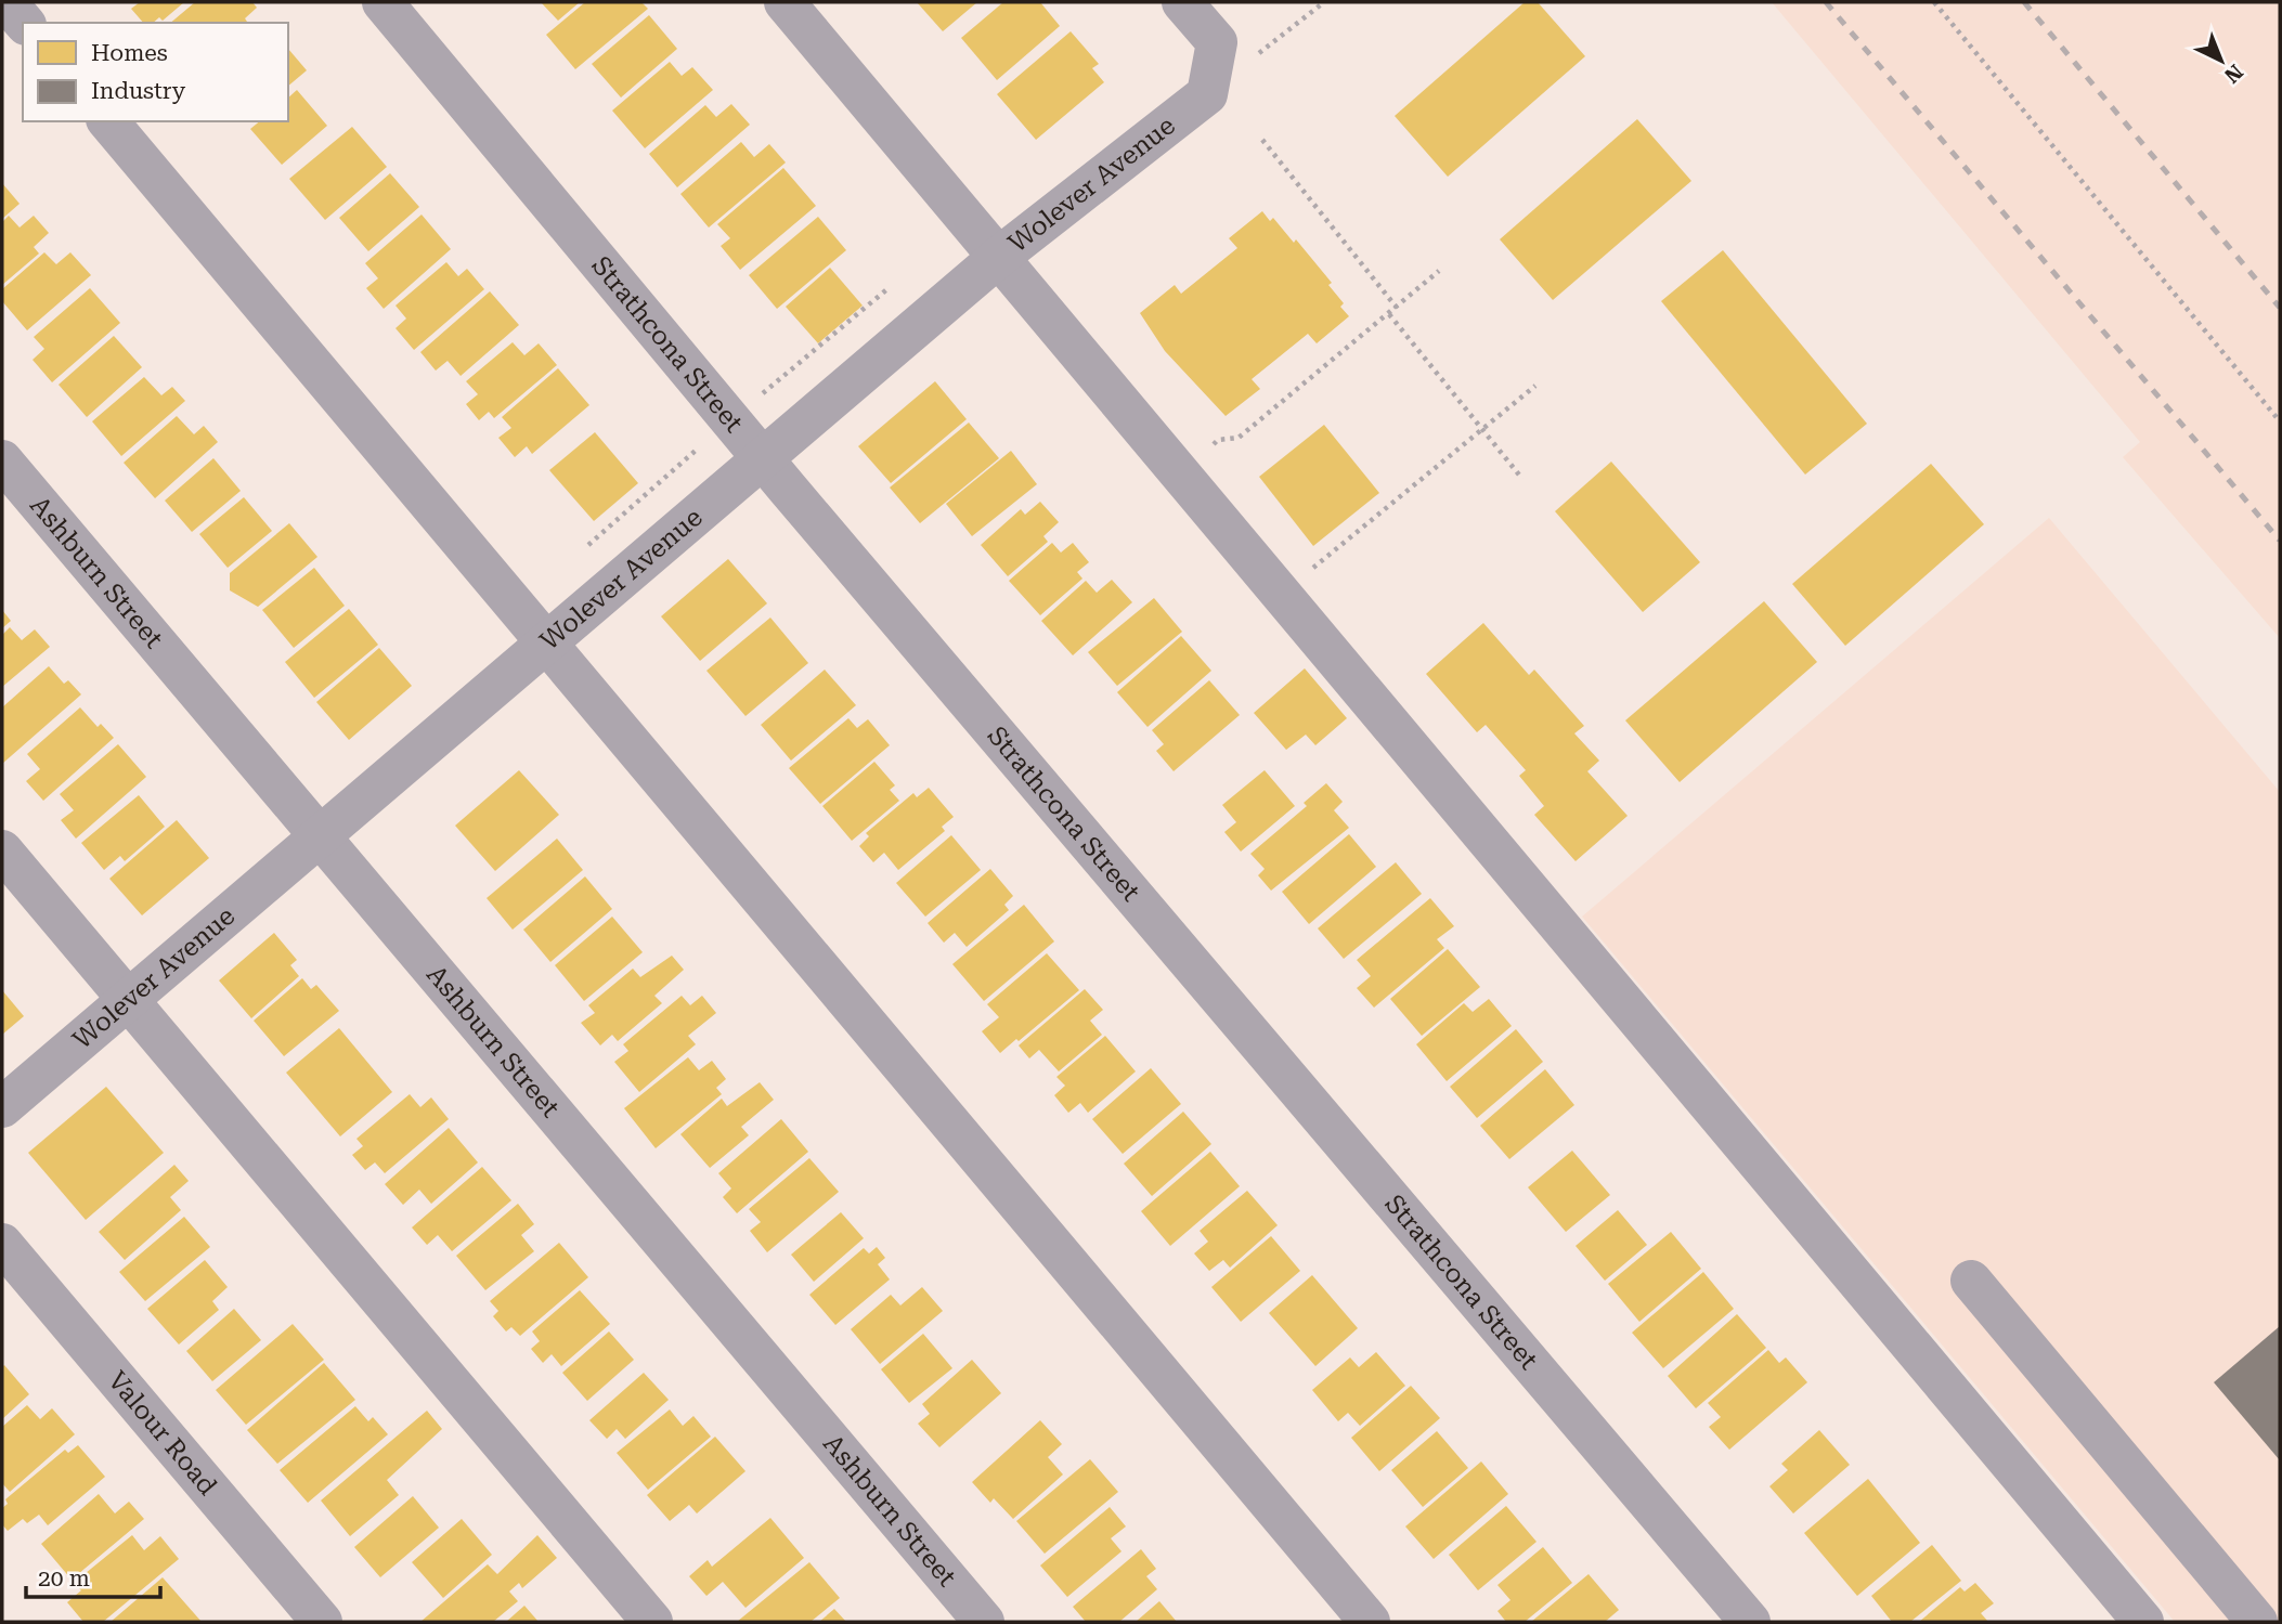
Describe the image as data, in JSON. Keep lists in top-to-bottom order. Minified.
{"streets":{"street":["Wolever Avenue","Strathcona Street","Ashburn Street","Valour Road"]},"crossings":[["Wolever Avenue","Strathcona Street"],["Wolever Avenue","Ashburn Street"]],"legend":["Homes","Industry"],"scale_bar":"20 m","north":"bottom right"}
